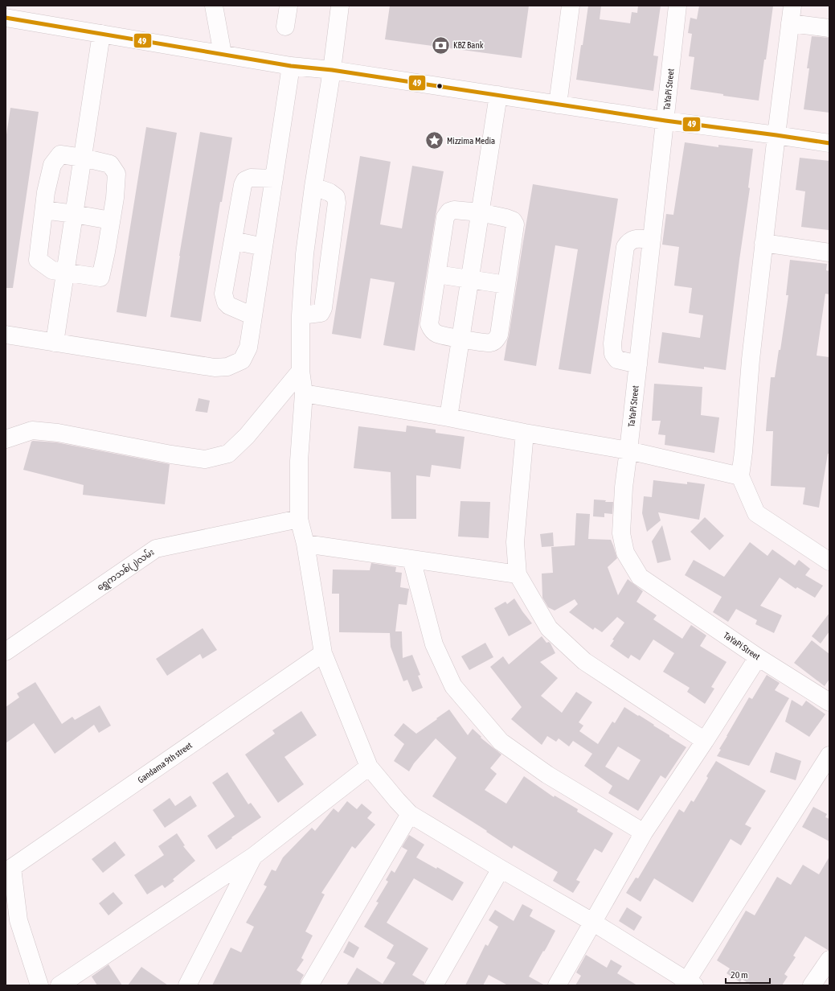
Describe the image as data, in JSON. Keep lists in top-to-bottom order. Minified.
{"streets":{"street":["TaYaPi Street","ရွှေကသစ်(၂)လမ်း","Gandama 9th street"]},"places":{"bank":["KBZ Bank"],"place":["Mizzima Media"]},"lines":["transit line 49"],"scale_bar":"20 m"}
